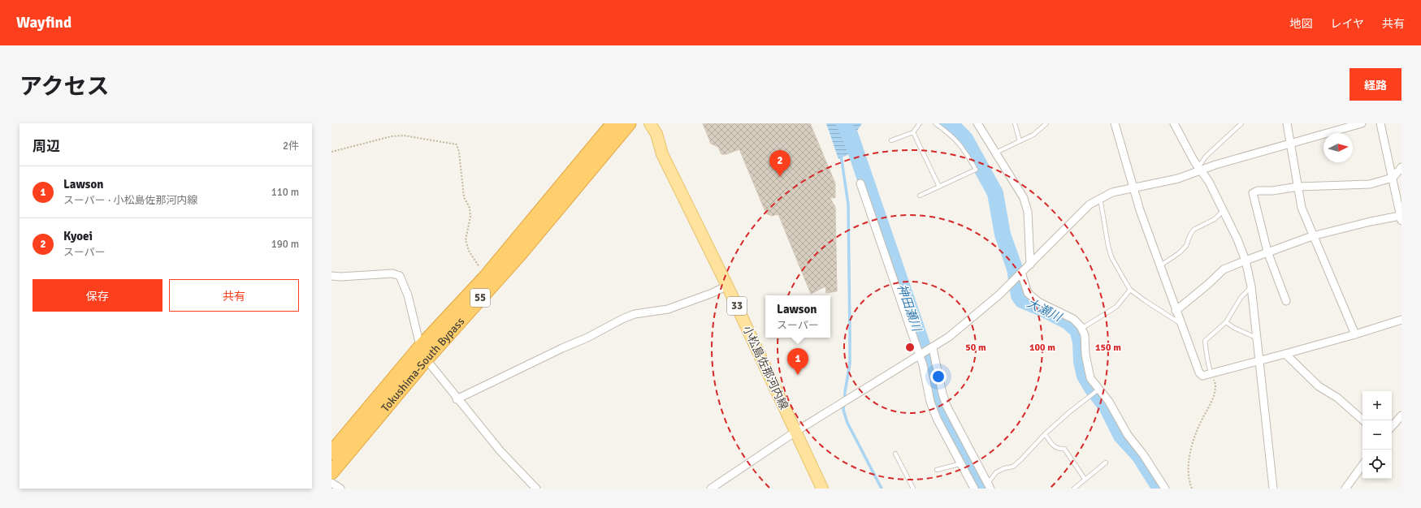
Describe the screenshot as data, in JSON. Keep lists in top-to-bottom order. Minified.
{"streets":{"highway":["55","Tokushima-South Bypass"],"main road":["33","小松島佐那河内線"]},"water":["神田瀬川","大瀬川"],"north":"right","page":{"header":"Wayfind","nav":["地図","レイヤ","共有"],"title":"アクセス","buttons":["経路",["保存","共有"]],"heading":["周辺","2件"],"pins":["2","1"],"list":[{"mark":"1","name":"Lawson","note":"スーパー · 小松島佐那河内線","value":"110 m"},{"mark":"2","name":"Kyoei","note":"スーパー","value":"190 m"}],"popup":["Lawson","スーパー"],"map_buttons":["+","−"]},"rings":["50 m","100 m","150 m"]}
